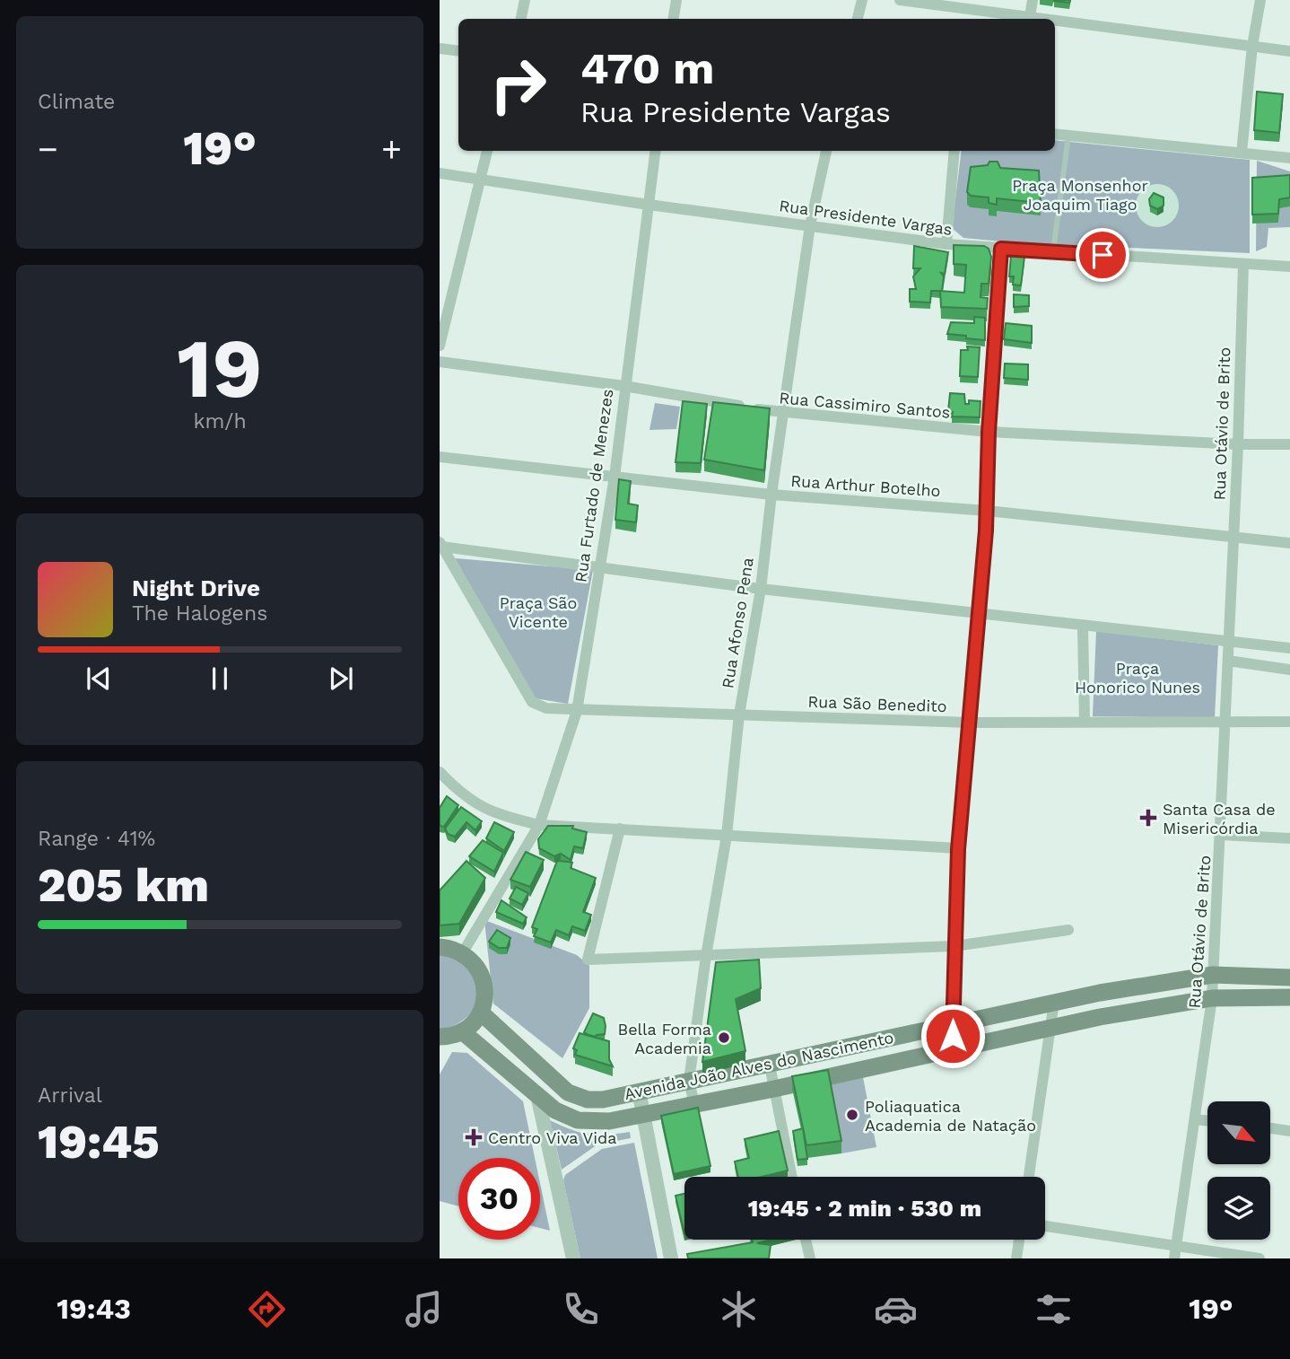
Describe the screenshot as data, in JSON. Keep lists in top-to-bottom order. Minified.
{"streets":{"main road":["Avenida João Alves do Nascimento"],"street":["Rua Presidente Vargas","Rua Cassimiro Santos","Rua Otávio de Brito","Rua Furtado de Menezes","Rua Arthur Botelho","Rua Afonso Pena","Rua São Benedito"]},"crossings":[["Rua Presidente Vargas","Rua Otávio de Brito"],["Rua Presidente Vargas","Rua Furtado de Menezes"],["Rua Presidente Vargas","Rua Afonso Pena"],["Rua Cassimiro Santos","Rua Otávio de Brito"],["Rua Cassimiro Santos","Rua Furtado de Menezes"],["Rua Cassimiro Santos","Rua Afonso Pena"],["Rua Otávio de Brito","Rua Arthur Botelho"],["Rua Otávio de Brito","Rua São Benedito"],["Rua Otávio de Brito","Avenida João Alves do Nascimento"],["Rua Furtado de Menezes","Rua Arthur Botelho"],["Rua Furtado de Menezes","Rua São Benedito"],["Rua Arthur Botelho","Rua Afonso Pena"],["Rua Afonso Pena","Rua São Benedito"],["Rua Afonso Pena","Avenida João Alves do Nascimento"]],"parks":["Praça Monsenhor Joaquim Tiago","Praça São Vicente","Praça Honorico Nunes"],"places":{"health":["Santa Casa de Misericórdia","Centro Viva Vida"],"other":["Bella Forma Academia","Poliaquatica Academia de Natação"]},"north":"bottom right","page":{"tile":["Climate",["19","km/h"],["Range · 41%","205 km"],["Arrival","19:45"]],"turn":["470 m","Rua Presidente Vargas"],"heat":["−","19°","+"],"song":["Night Drive","The Halogens"],"limit":"30","trip":"19:45 · 2 min · 530 m","tabs":["19:43","19°"]}}
